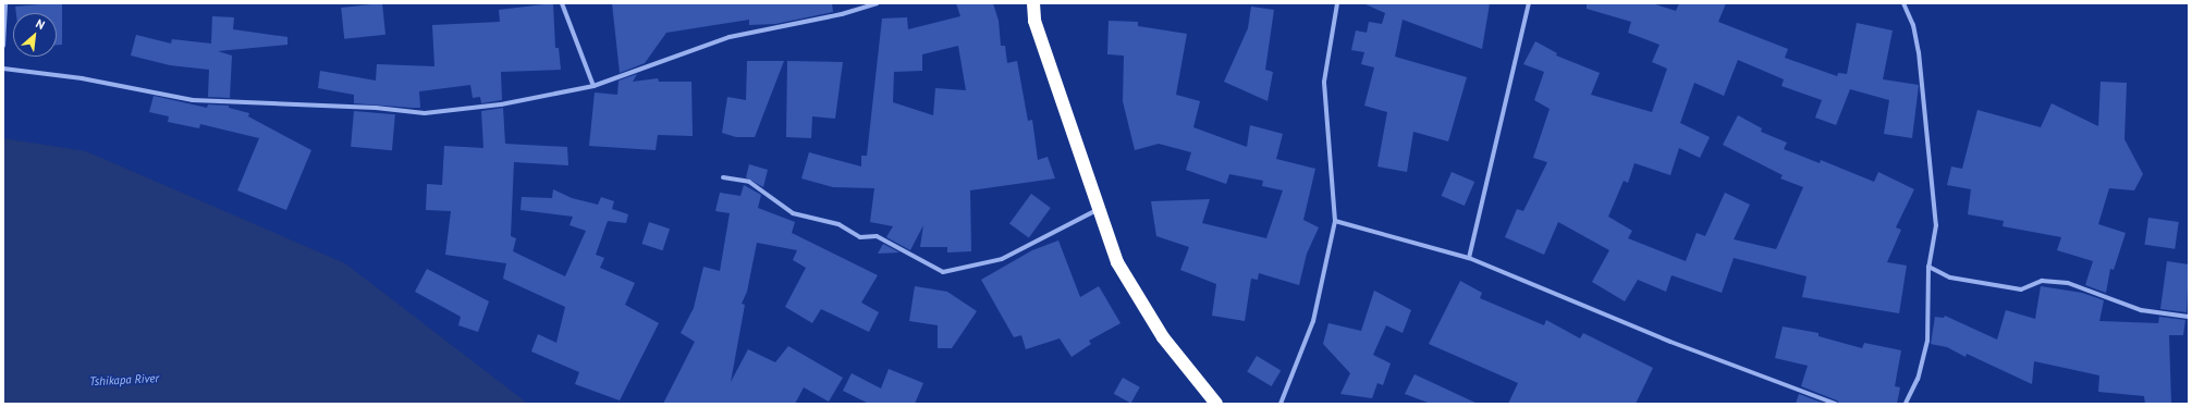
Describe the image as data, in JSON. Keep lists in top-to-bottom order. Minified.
{"water":["Tshikapa River"],"north":"top right"}
